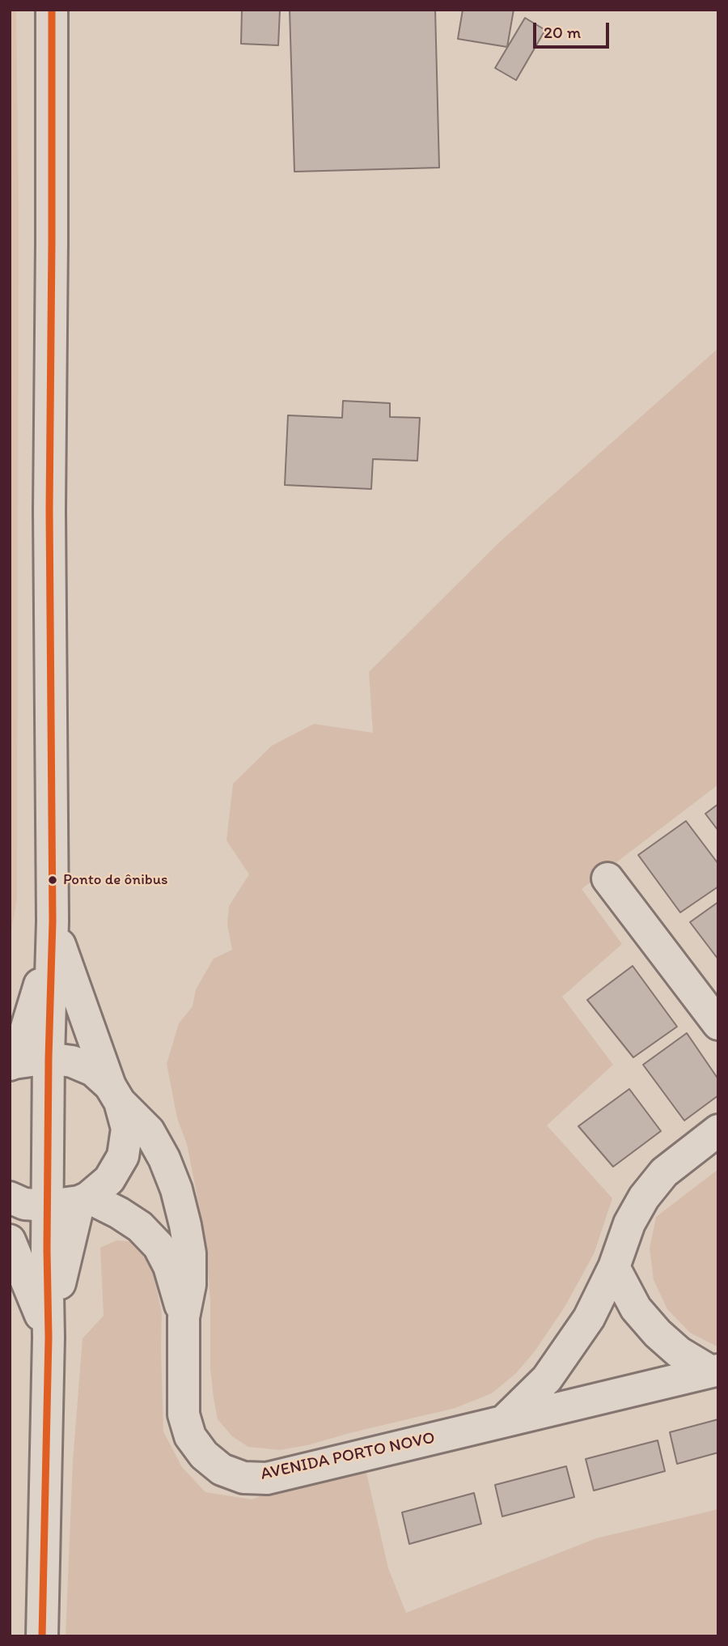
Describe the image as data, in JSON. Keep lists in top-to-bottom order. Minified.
{"streets":{"main road":["AVENIDA PORTO NOVO"]},"places":["Ponto de ônibus"],"scale_bar":"20 m"}
